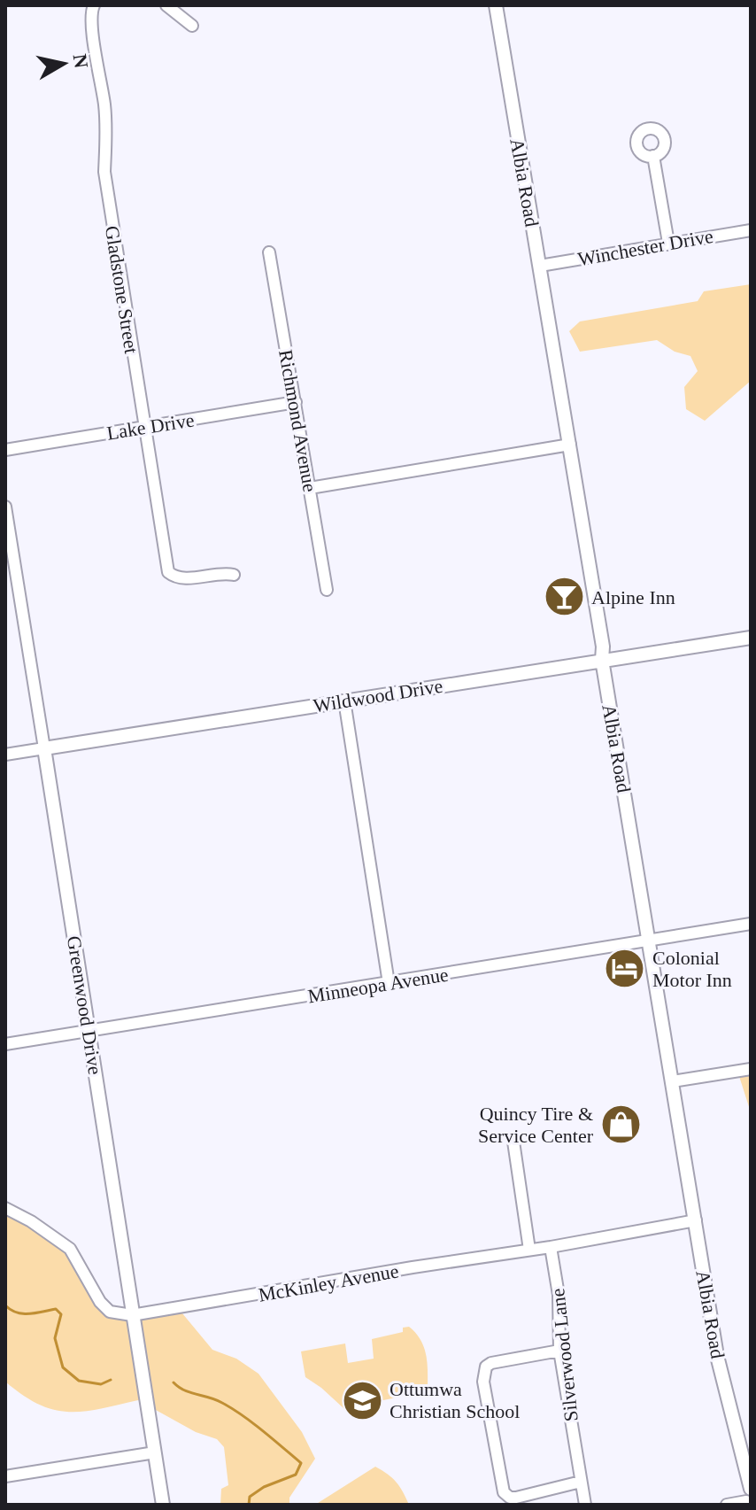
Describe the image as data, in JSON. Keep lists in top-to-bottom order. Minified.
{"streets":{"street":["Albia Road","Winchester Drive","Gladstone Street","Richmond Avenue","Lake Drive","Wildwood Drive","Minneopa Avenue","Greenwood Drive","McKinley Avenue","Silverwood Lane"]},"crossings":[["Albia Road","Winchester Drive"],["Albia Road","Wildwood Drive"],["Albia Road","Minneopa Avenue"],["Albia Road","McKinley Avenue"],["Gladstone Street","Lake Drive"],["Richmond Avenue","Lake Drive"],["Wildwood Drive","Greenwood Drive"],["Minneopa Avenue","Greenwood Drive"],["Greenwood Drive","McKinley Avenue"],["McKinley Avenue","Silverwood Lane"]],"places":{"bar":["Alpine Inn"],"hotel":["Colonial Motor Inn"],"shop":["Quincy Tire & Service Center"],"school or university":["Ottumwa Christian School"]},"north":"right"}
